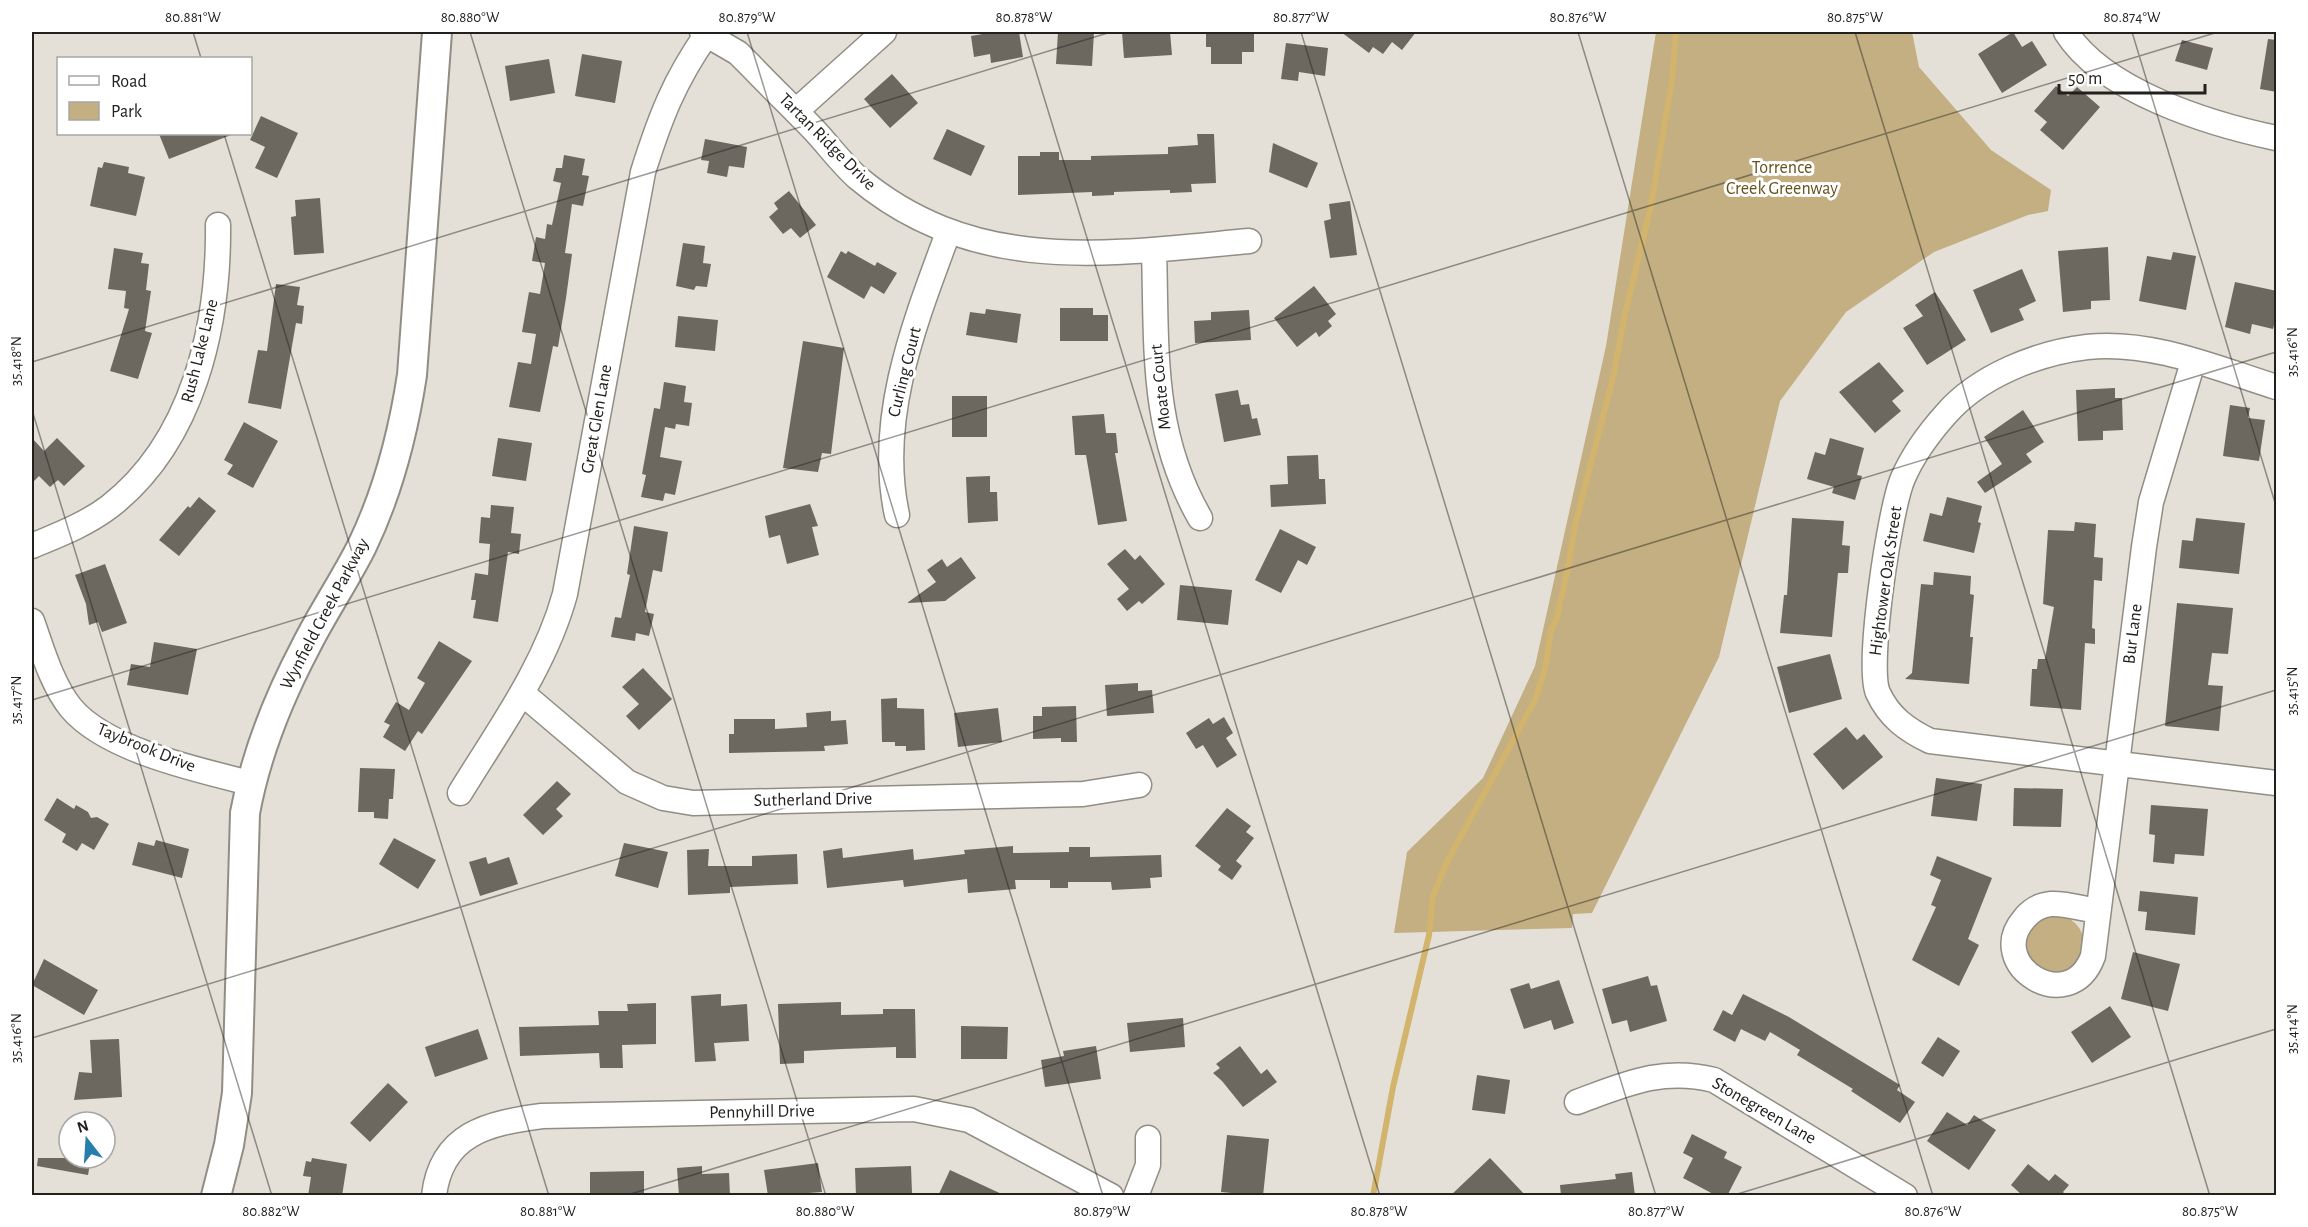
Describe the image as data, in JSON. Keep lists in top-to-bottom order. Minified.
{"streets":{"street":["Tartan Ridge Drive","Rush Lake Lane","Curling Court","Moate Court","Great Glen Lane","Hightower Oak Street","Wynfield Creek Parkway","Bur Lane","Taybrook Drive","Sutherland Drive","Stonegreen Lane","Pennyhill Drive"]},"crossings":[["Tartan Ridge Drive","Curling Court"],["Tartan Ridge Drive","Moate Court"],["Tartan Ridge Drive","Great Glen Lane"],["Great Glen Lane","Sutherland Drive"],["Hightower Oak Street","Bur Lane"],["Wynfield Creek Parkway","Taybrook Drive"]],"parks":["Torrence Creek Greenway"],"legend":["Road","Park"],"scale_bar":"50 m","north":"top","coordinates":["80.881°W","80.880°W","80.879°W","80.878°W","80.877°W","80.876°W","80.875°W","80.874°W","35.416°N","35.418°N","35.415°N","35.417°N","35.414°N","80.882°W"]}
